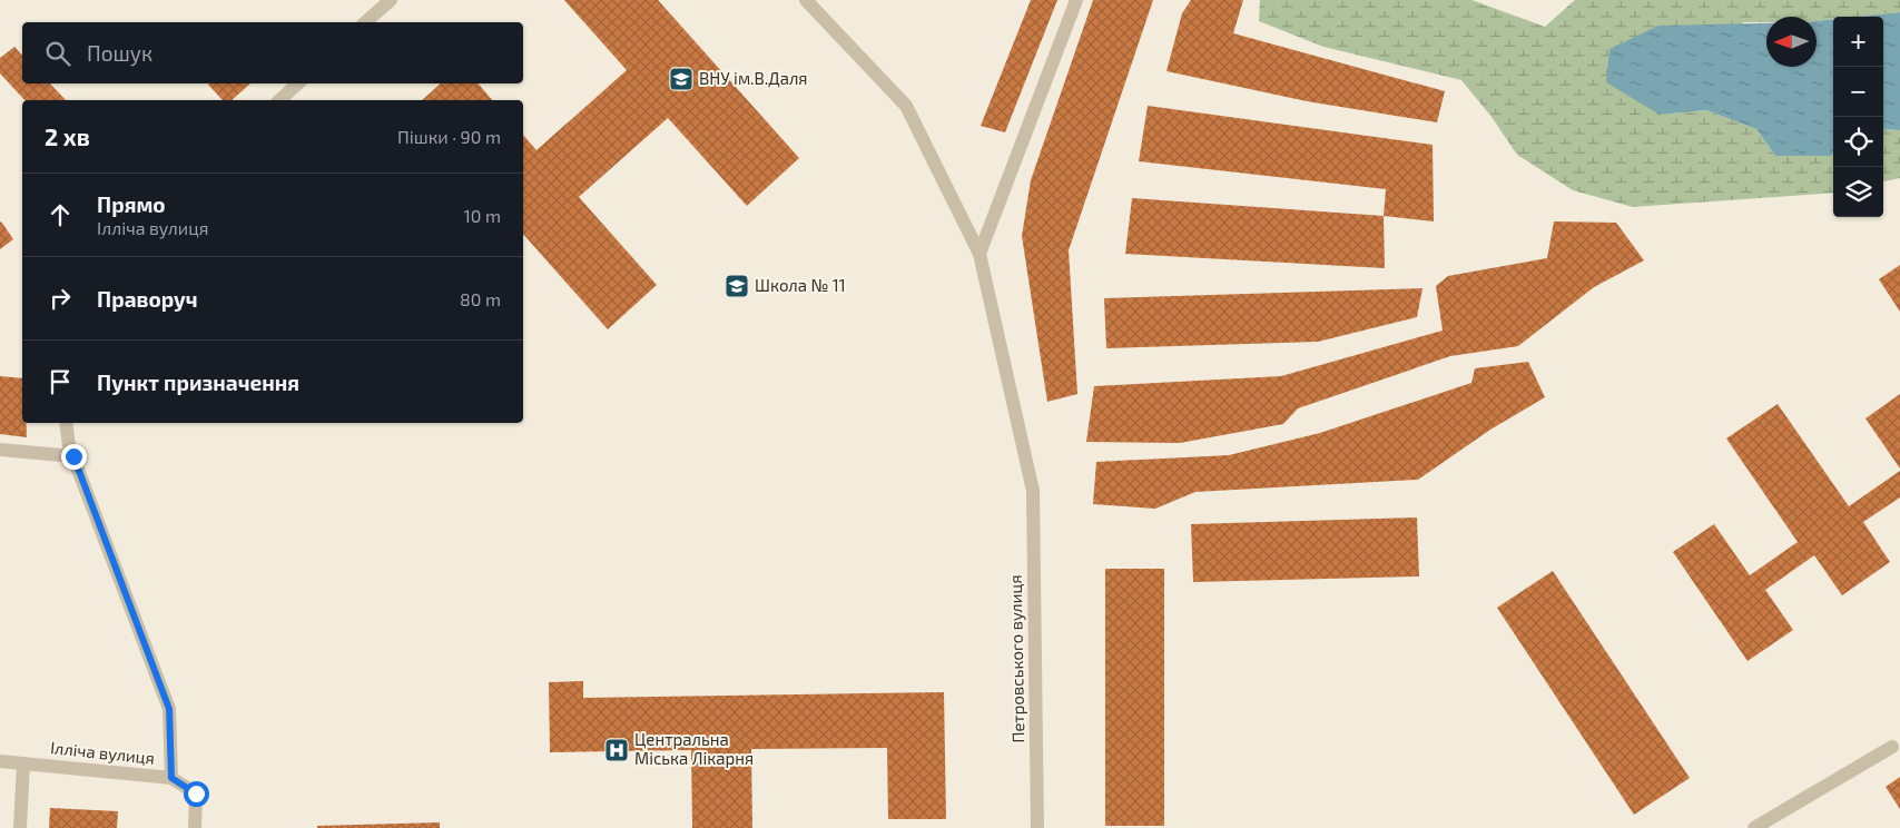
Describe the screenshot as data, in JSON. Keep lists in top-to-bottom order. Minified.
{"streets":{"street":["Петровського вулиця","Ілліча вулиця"]},"places":{"school or university":["ВНУ ім.В.Даля","Школа № 11"],"hospital":["Центральна Міська Лікарня"]},"north":"left","page":{"map_buttons":["+","−"],"search":"Пошук","heading":["2 хв","Пішки · 90 m"],"list":[["Прямо","Ілліча вулиця","10 m"],["Праворуч","80 m"],"Пункт призначення"]}}
